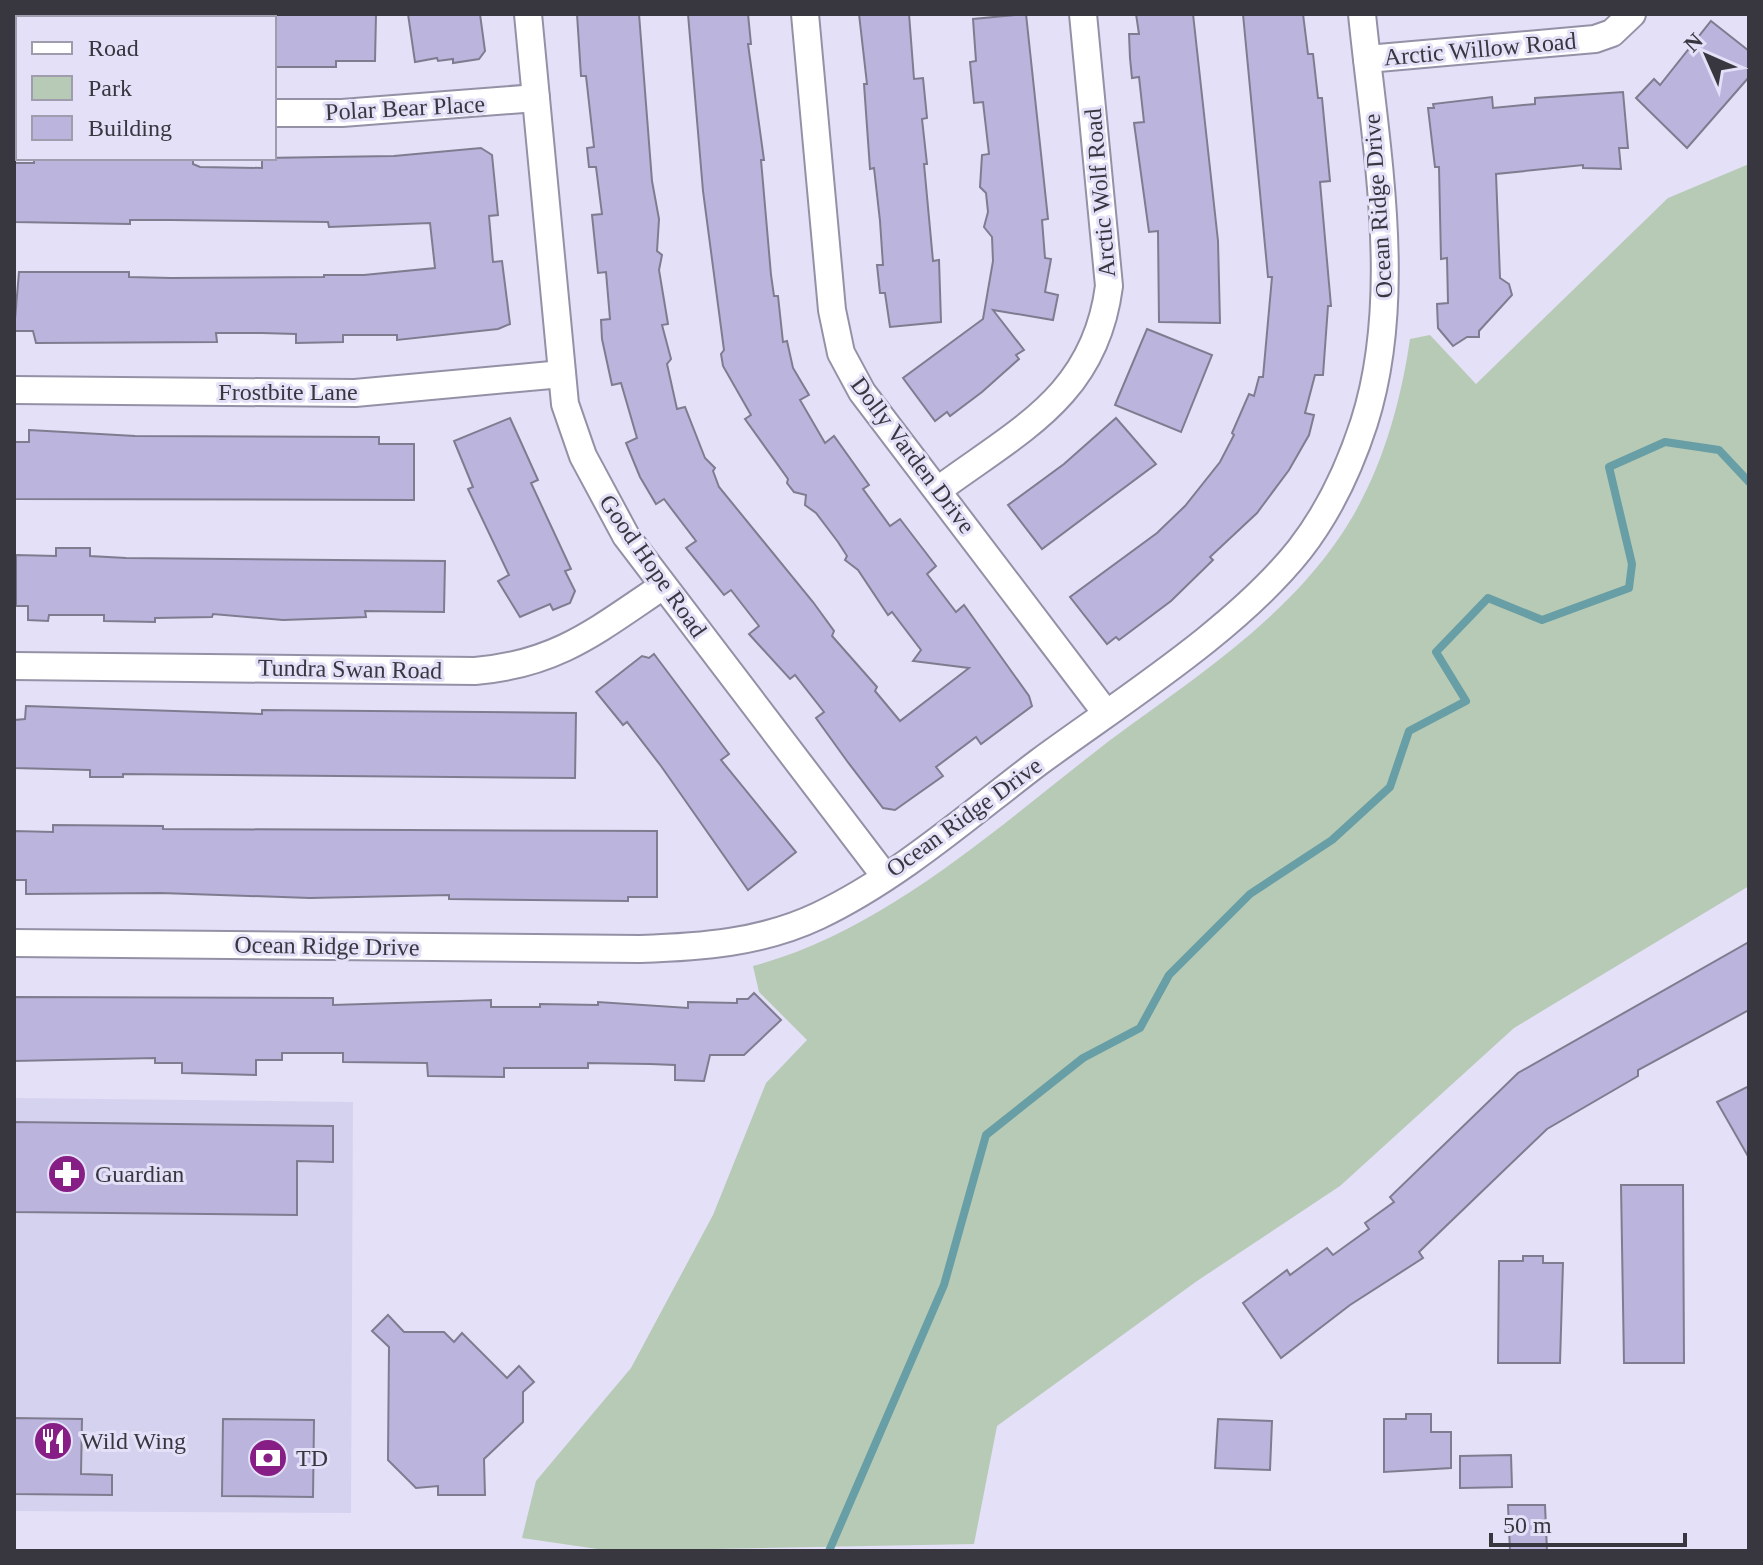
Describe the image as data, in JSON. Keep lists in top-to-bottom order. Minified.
{"streets":{"street":["Arctic Willow Road","Polar Bear Place","Arctic Wolf Road","Ocean Ridge Drive","Frostbite Lane","Dolly Varden Drive","Good Hope Road","Tundra Swan Road"]},"crossings":[["Arctic Willow Road","Ocean Ridge Drive"],["Polar Bear Place","Good Hope Road"],["Arctic Wolf Road","Dolly Varden Drive"],["Ocean Ridge Drive","Dolly Varden Drive"],["Ocean Ridge Drive","Good Hope Road"],["Frostbite Lane","Good Hope Road"],["Good Hope Road","Tundra Swan Road"]],"places":{"pharmacy":["Guardian"],"restaurant":["Wild Wing"],"bank":["TD"]},"legend":["Road","Park","Building"],"scale_bar":"50 m","north":"top left"}
